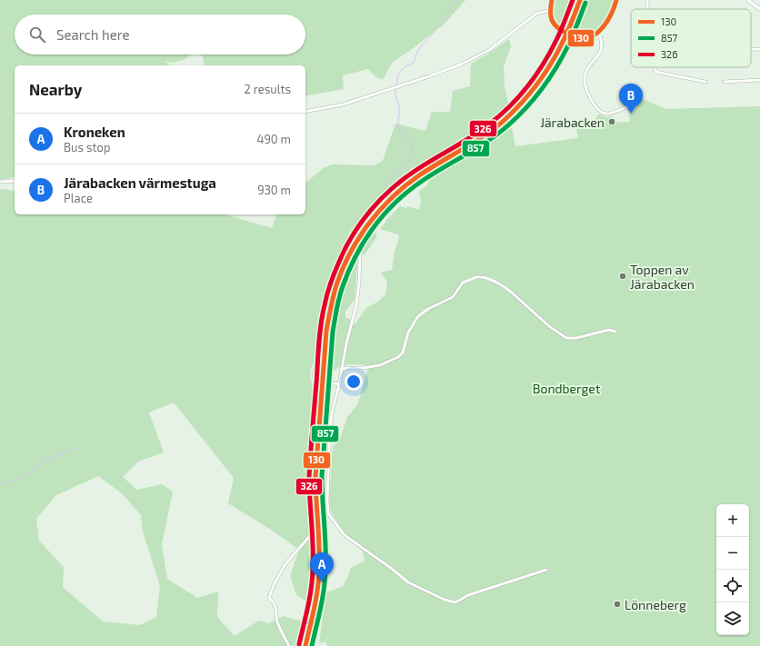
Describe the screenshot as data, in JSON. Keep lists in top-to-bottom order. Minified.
{"parks":["Bondberget"],"places":["Järabacken","Toppen av Järabacken","Lönneberg"],"lines":["transit line 130","transit line 326","transit line 857"],"legend":["130","857","326"],"page":{"search":"Search here","heading":["Nearby","2 results"],"pins":["B","A"],"list":[{"mark":"A","name":"Kroneken","note":"Bus stop","value":"490 m"},{"mark":"B","name":"Järabacken värmestuga","note":"Place","value":"930 m"}],"map_buttons":["+","−"]}}
